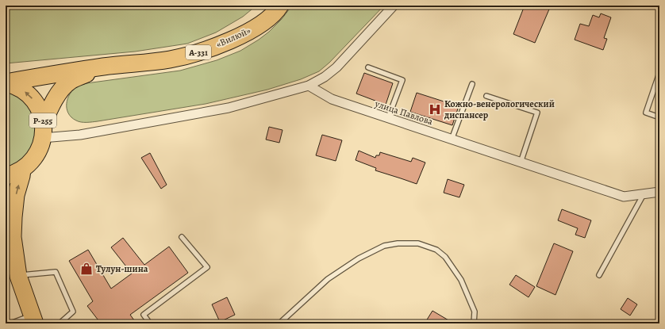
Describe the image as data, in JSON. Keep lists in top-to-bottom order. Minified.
{"streets":{"highway":["«Вилюй»","А-331","Р-255"],"street":["улица Павлова"]},"crossings":[["«Вилюй»","А-331"],["А-331","Р-255"]],"places":{"hospital":["Кожно-венерологический диспансер"],"shop":["Тулун-шина"]}}
